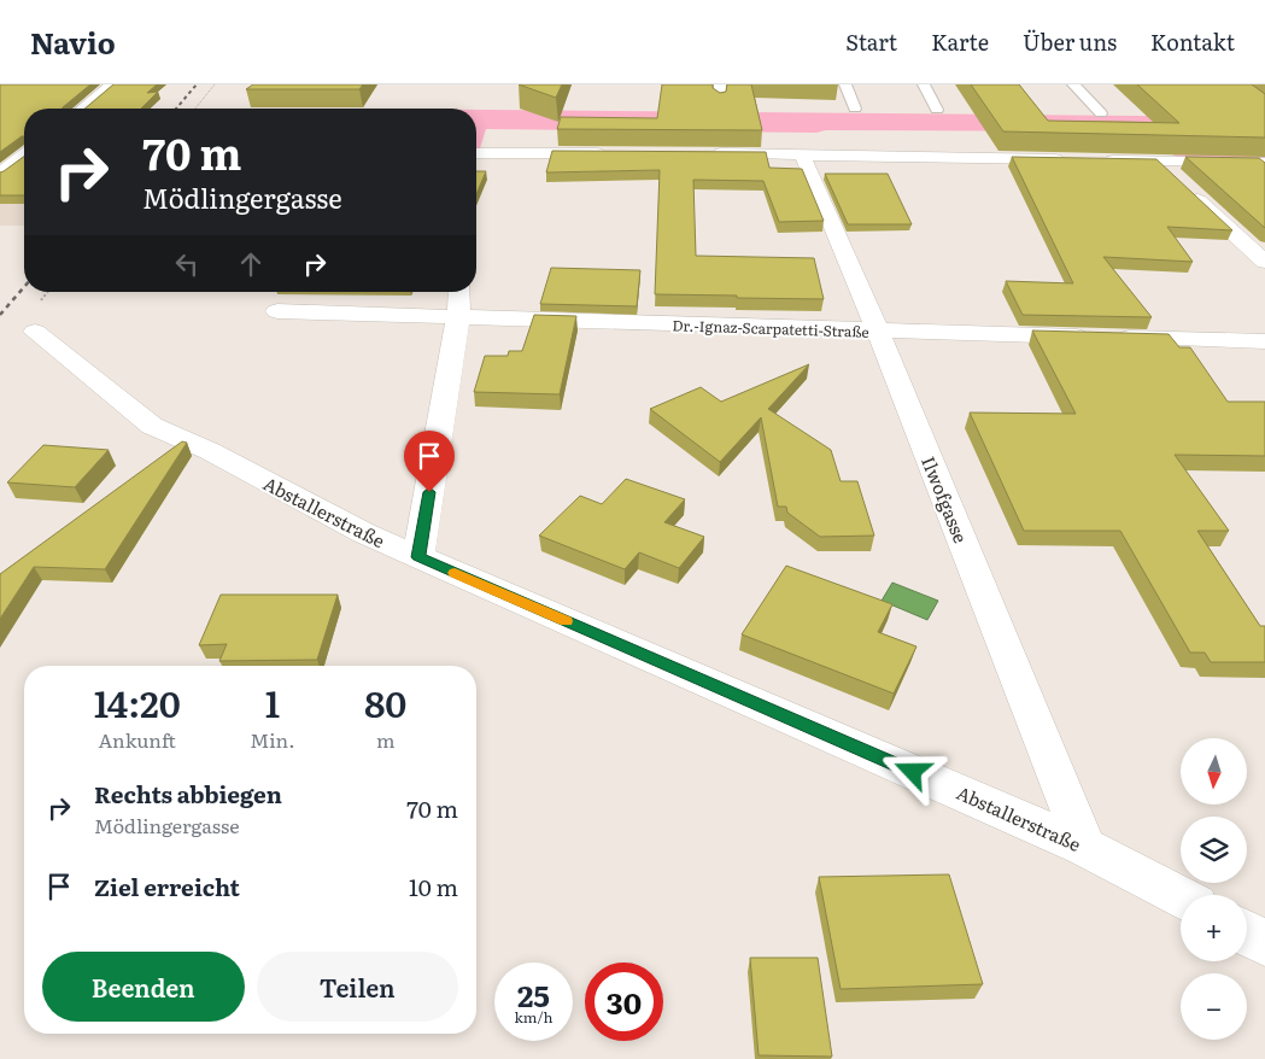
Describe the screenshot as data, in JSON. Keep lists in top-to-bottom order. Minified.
{"streets":{"street":["Dr.-Ignaz-Scarpatetti-Straße","Ilwofgasse","Abstallerstraße"]},"crossings":[["Dr.-Ignaz-Scarpatetti-Straße","Ilwofgasse"],["Ilwofgasse","Abstallerstraße"]],"north":"bottom","page":{"header":"Navio","nav":["Start","Karte","Über uns","Kontakt"],"turn":["70 m","Mödlingergasse"],"eta":["14:20","Ankunft","1","Min.","80","m"],"map_buttons":["+","−"],"list":[{"name":"Rechts abbiegen","note":"Mödlingergasse","value":"70 m"},{"name":"Ziel erreicht","value":"10 m"}],"buttons":["Beenden","Teilen"],"speed":"25 km/h","limit":"30"}}
